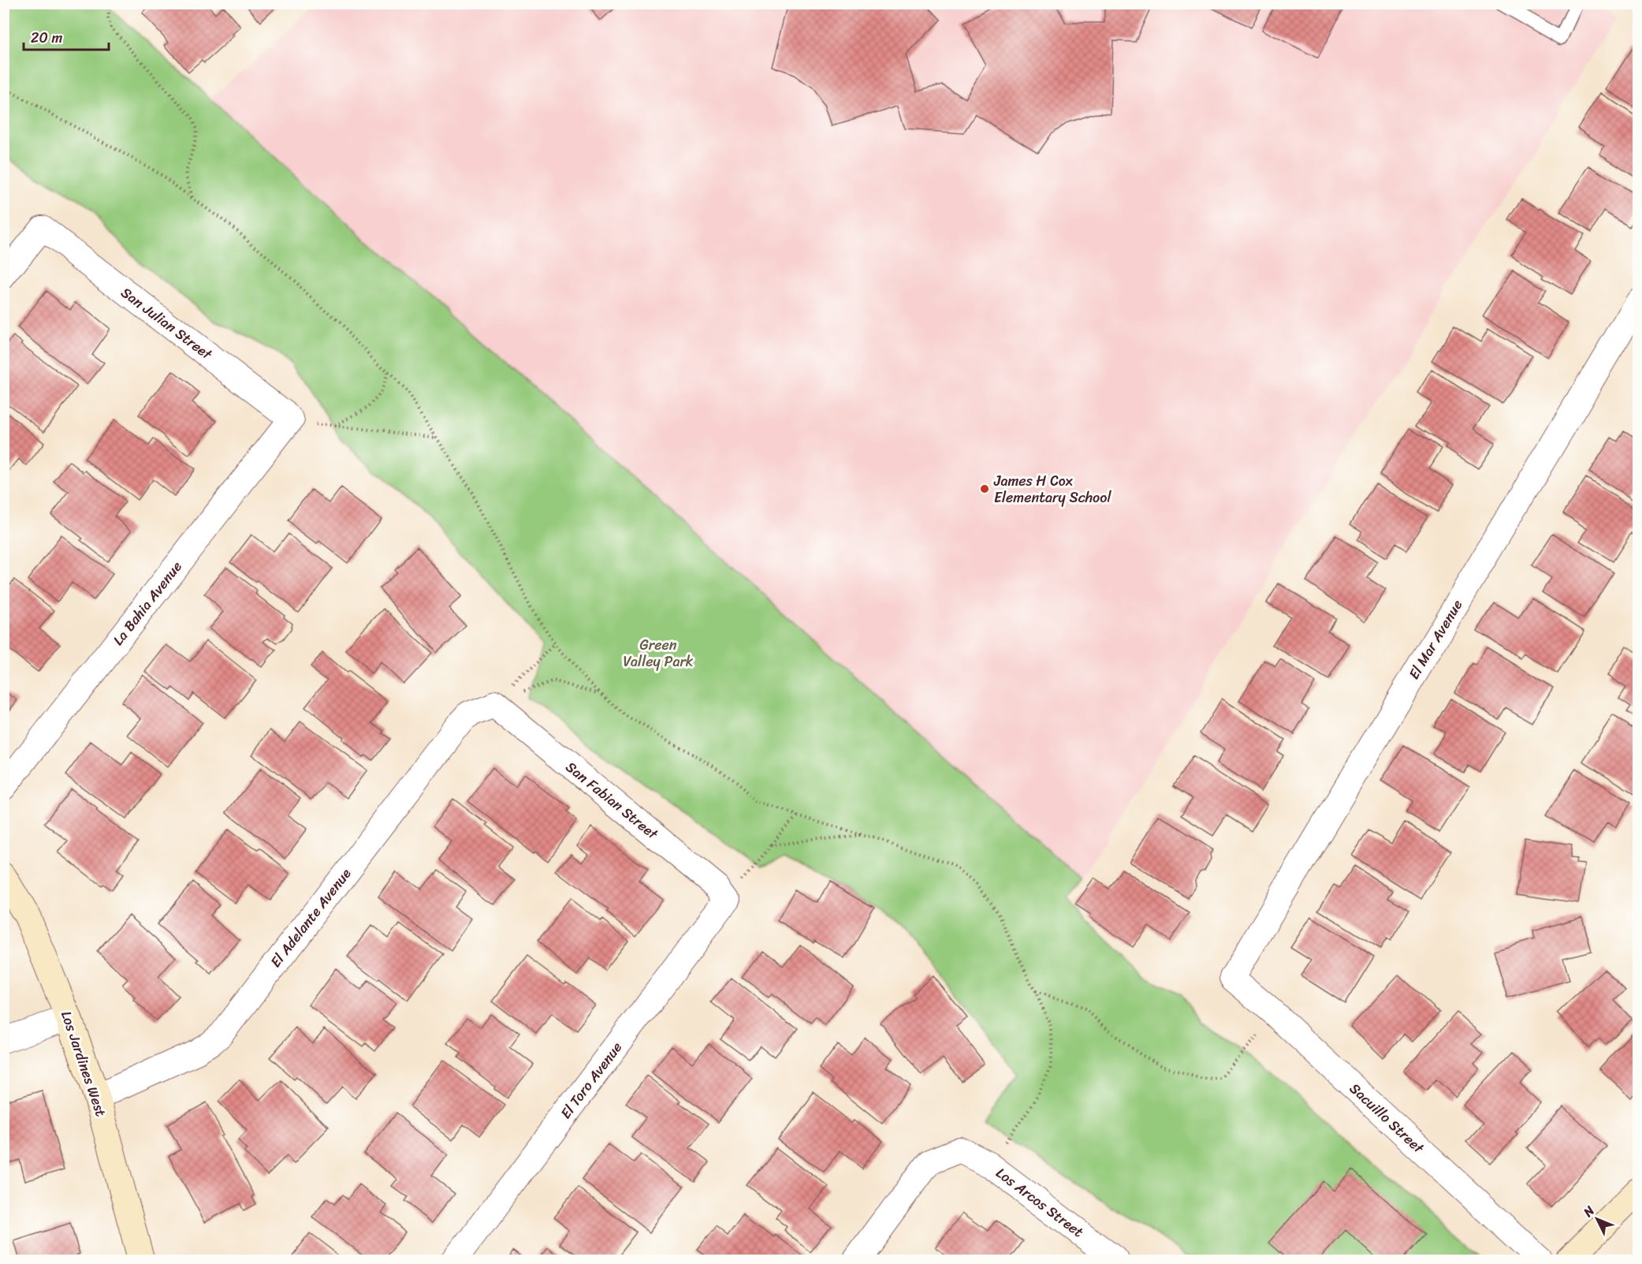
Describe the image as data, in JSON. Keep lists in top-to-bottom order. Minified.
{"streets":{"street":["San Julian Street","La Bahia Avenue","El Mar Avenue","San Fabian Street","El Adelante Avenue","Los Jardines West","El Toro Avenue","Sacuillo Street","Los Arcos Street"]},"crossings":[["San Julian Street","La Bahia Avenue"],["El Mar Avenue","Sacuillo Street"],["San Fabian Street","El Adelante Avenue"],["San Fabian Street","El Toro Avenue"],["El Adelante Avenue","Los Jardines West"]],"parks":["Green Valley Park"],"places":["James H Cox Elementary School"],"scale_bar":"20 m","north":"top left"}
